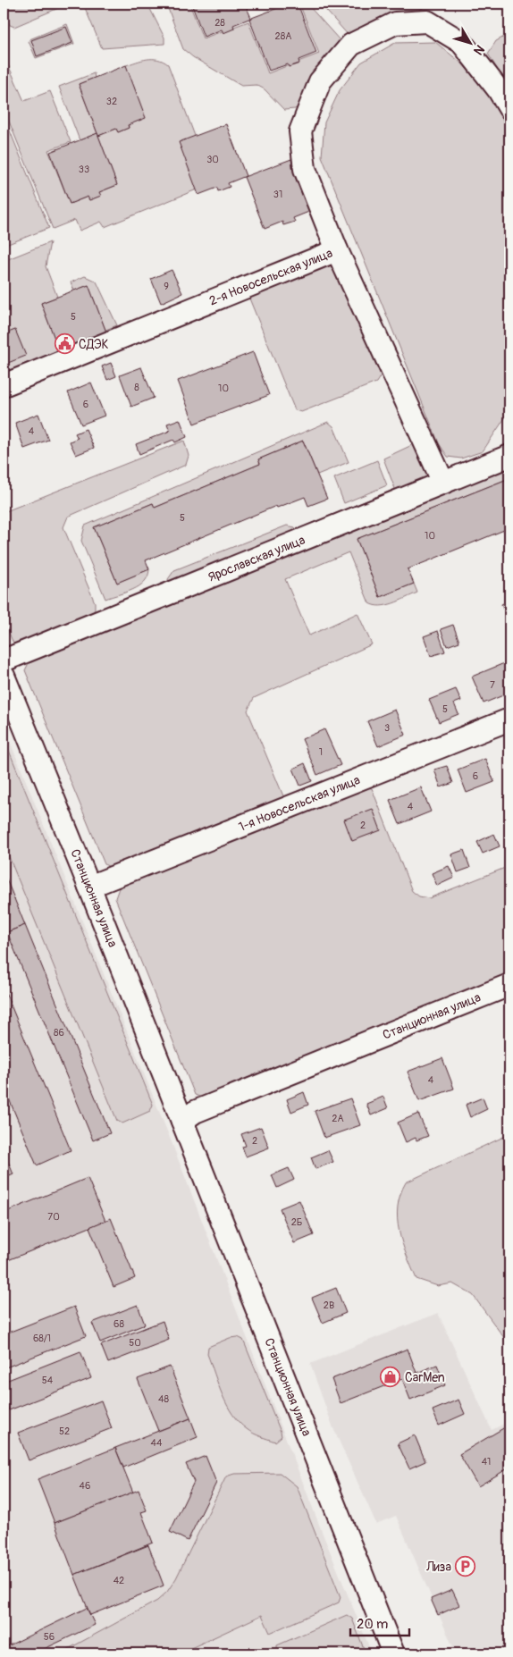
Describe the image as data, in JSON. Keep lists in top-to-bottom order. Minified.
{"streets":{"street":["2-я Новосельская улица","Ярославская улица","1-я Новосельская улица","Станционная улица"]},"crossings":[["1-я Новосельская улица","Станционная улица"]],"places":{"public building":["СДЭК"],"shop":["CarMen"],"parking":["Лиза"]},"house_numbers":["28","28А","32","30","33","31","9","5","8","10","6","4","5","10","7","5","3","1","6","4","2","86","4","2А","2","70","2Б","2В","68","68/1","50","54","48","52","44","41","46","42","56"],"scale_bar":"20 m","north":"bottom right"}
